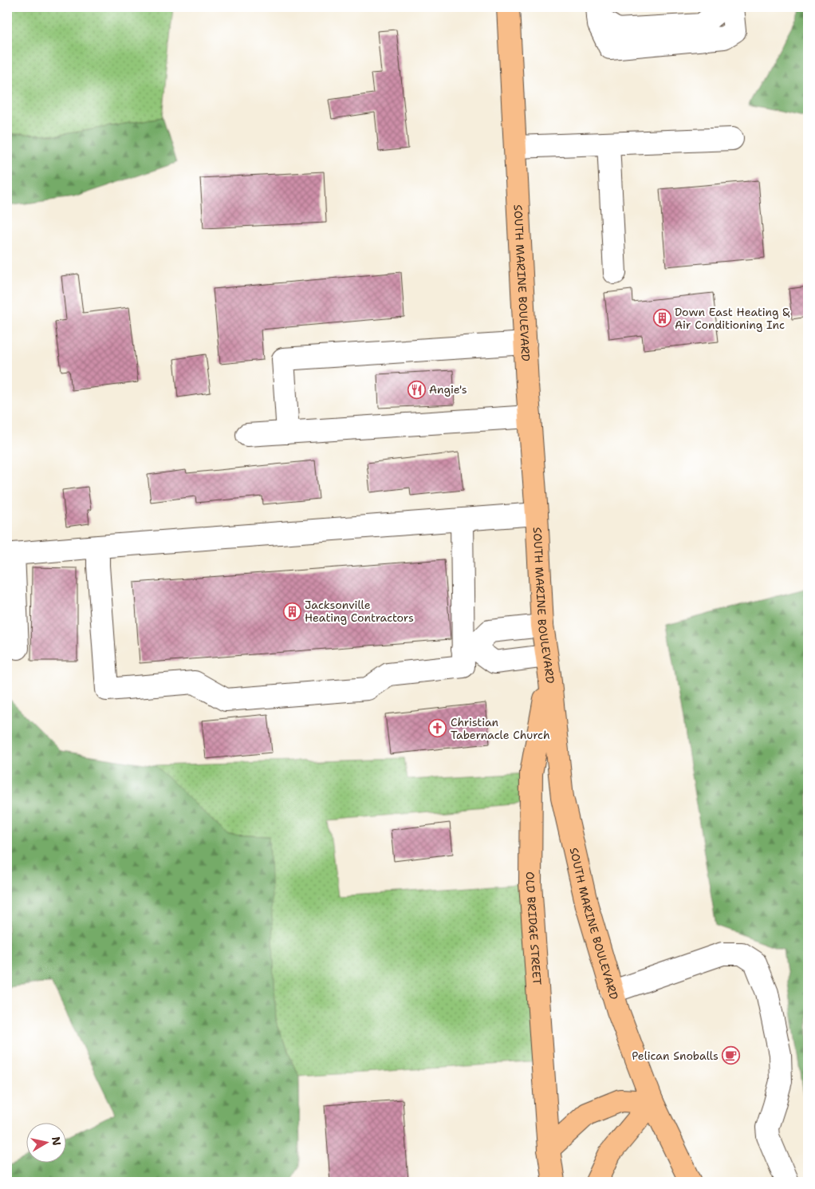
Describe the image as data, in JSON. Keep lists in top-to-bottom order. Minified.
{"streets":{"main road":["SOUTH MARINE BOULEVARD","OLD BRIDGE STREET"]},"crossings":[["SOUTH MARINE BOULEVARD","OLD BRIDGE STREET"]],"places":{"building":["Down East Heating & Air Conditioning Inc","Jacksonville Heating Contractors"],"restaurant":["Angie's"],"church":["Christian Tabernacle Church"],"cafe":["Pelican Snoballs"]},"north":"right"}
